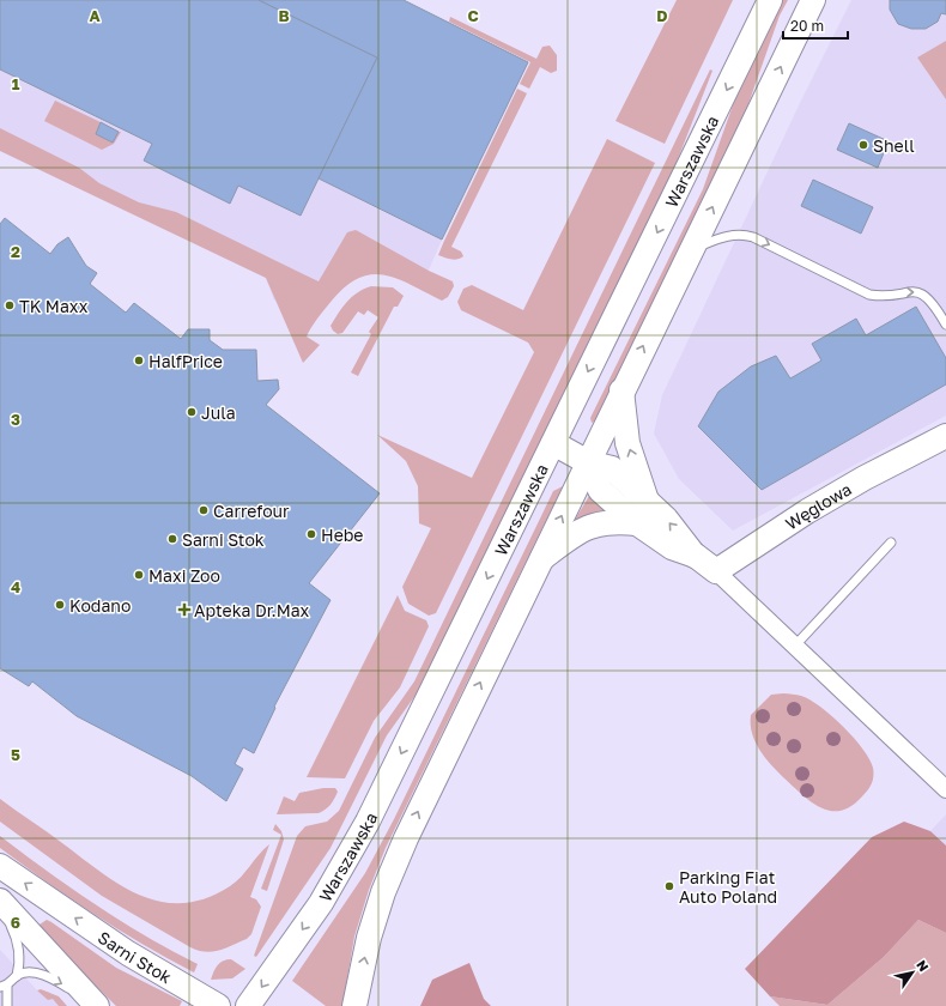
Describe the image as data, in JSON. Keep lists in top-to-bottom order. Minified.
{"streets":{"main road":["Warszawska","Węglowa","Sarni Stok"]},"places":{"other":["Shell","TK Maxx","HalfPrice","Jula","Carrefour","Hebe","Sarni Stok","Maxi Zoo","Kodano","Parking Fiat Auto Poland"],"health":["Apteka Dr.Max"]},"scale_bar":"20 m","north":"top right","grid":{"columns":["A","B","C","D"],"rows":["1","2","3","4","5","6"]}}
